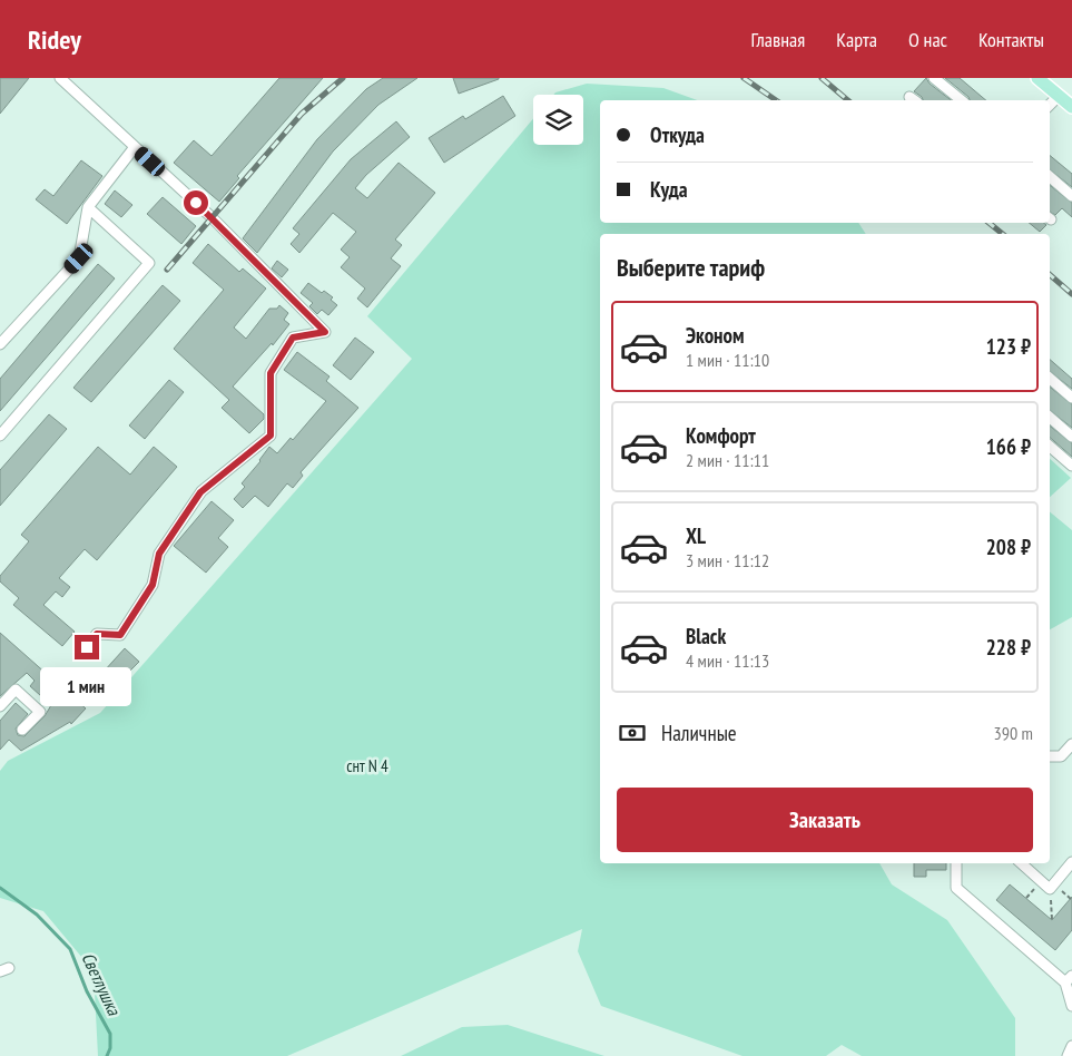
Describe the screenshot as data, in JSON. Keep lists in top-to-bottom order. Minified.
{"water":["Светлушка"],"parks":["снт N 4"],"page":{"header":"Ridey","nav":["Главная","Карта","О нас","Контакты"],"banner":["Откуда","Куда"],"heading":"Выберите тариф","list":[{"name":"Эконом","note":"1 мин · 11:10","value":"123 ₽"},{"name":"Комфорт","note":"2 мин · 11:11","value":"166 ₽"},{"name":"XL","note":"3 мин · 11:12","value":"208 ₽"},{"name":"Black","note":"4 мин · 11:13","value":"228 ₽"}],"bubble":"1 мин","pay":["Наличные","390 m"],"buttons":"Заказать"}}
